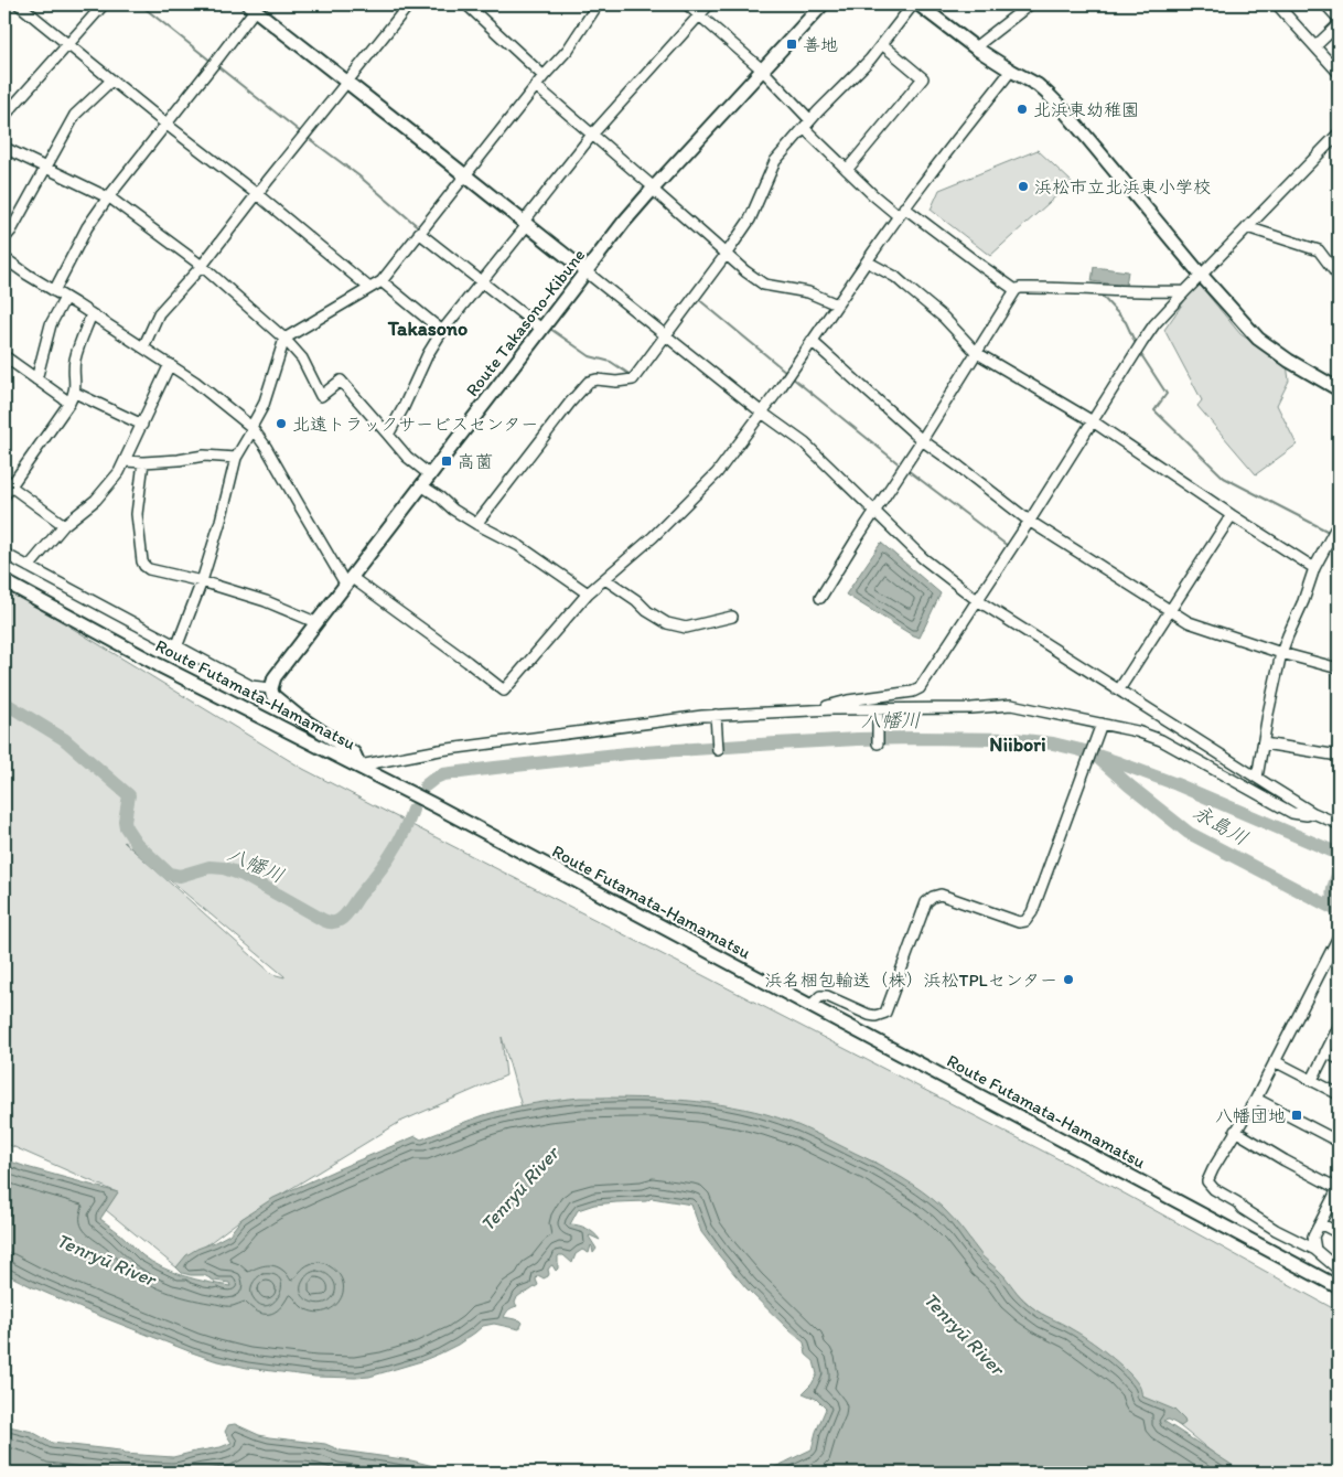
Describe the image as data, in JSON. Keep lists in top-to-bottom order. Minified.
{"streets":{"main road":["Route Takasono-Kibune","Route Futamata-Hamamatsu"]},"districts":["Takasono","Niibori"],"water":["八幡川","永島川","Tenryū River"],"places":{"transit":["善地","高薗","八幡団地"],"other":["北浜東幼稚園","浜松市立北浜東小学校","北遠トラックサービスセンター","浜名梱包輸送（株）浜松TPLセンター"]}}
